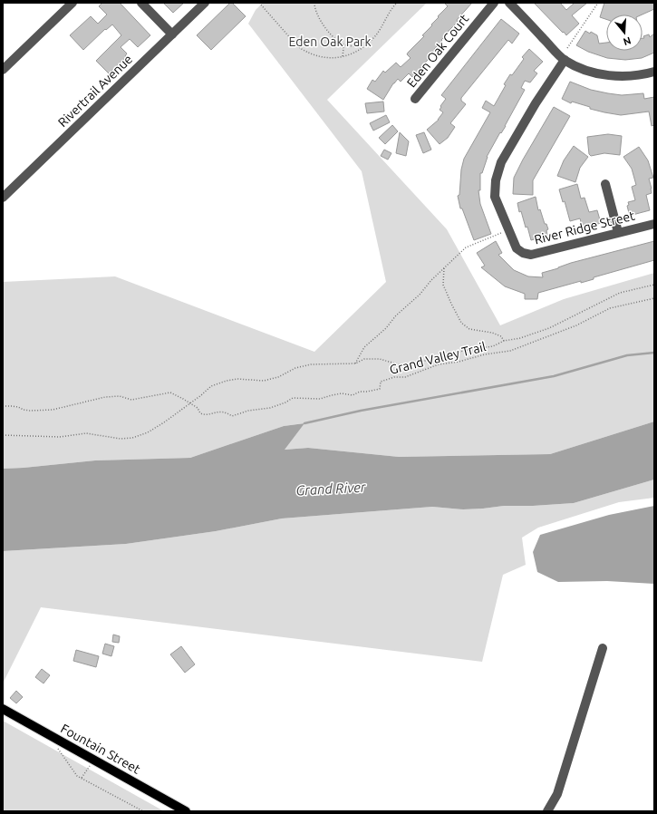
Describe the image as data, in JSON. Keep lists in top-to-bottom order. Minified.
{"streets":{"main road":["Fountain Street"],"street":["Eden Oak Court","Rivertrail Avenue","River Ridge Street"],"path":["Grand Valley Trail"]},"water":["Grand River"],"parks":["Eden Oak Park"],"north":"bottom"}
